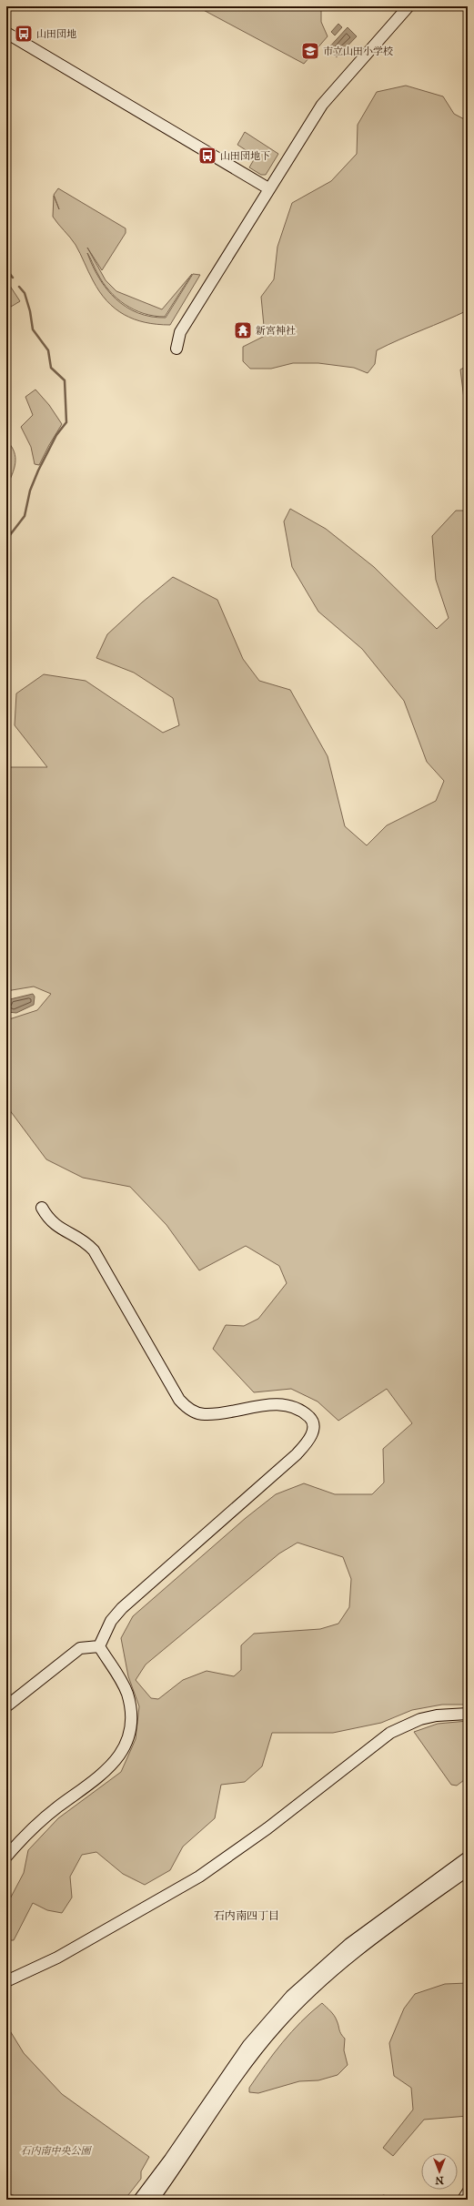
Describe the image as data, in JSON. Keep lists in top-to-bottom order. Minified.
{"districts":["石内南四丁目"],"parks":["石内南中央公園"],"places":{"bus stop":["山田団地","山田団地下"],"school or university":["市立山田小学校"],"temple":["新宮神社"]},"north":"bottom"}
